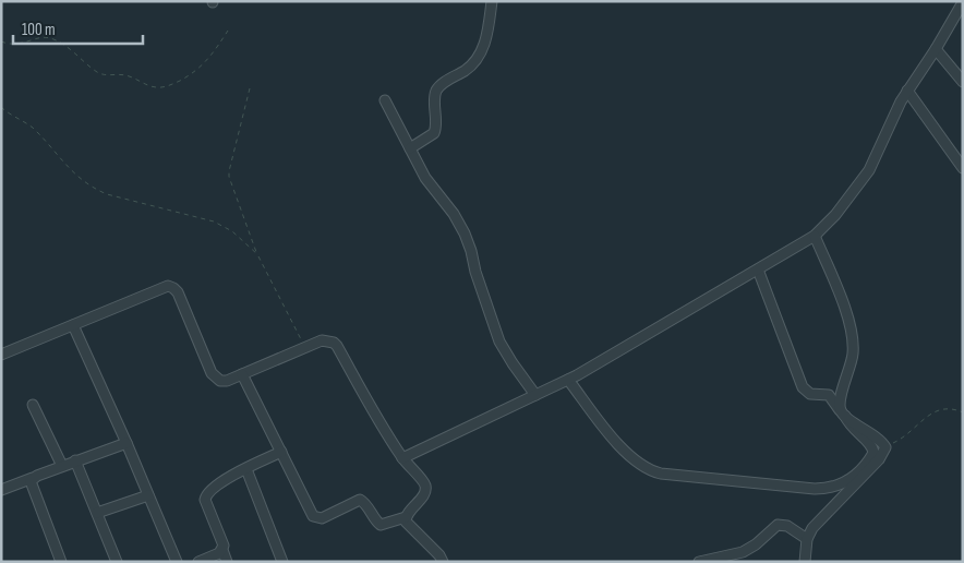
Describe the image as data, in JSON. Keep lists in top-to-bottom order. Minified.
{"scale_bar":"100 m"}
